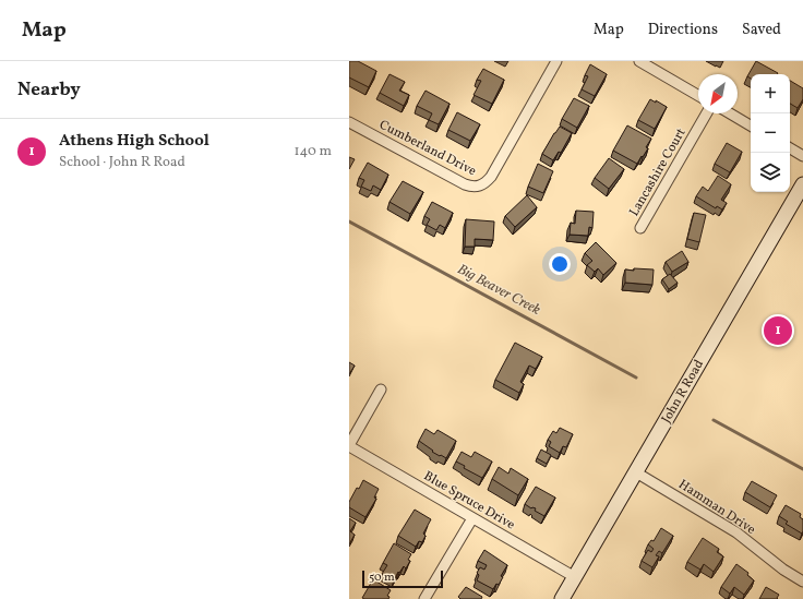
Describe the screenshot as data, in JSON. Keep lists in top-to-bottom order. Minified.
{"streets":{"main road":["John R Road"],"street":["Cumberland Drive","Lancashire Court","Blue Spruce Drive","Hamman Drive"]},"crossings":[["John R Road","Blue Spruce Drive"],["John R Road","Hamman Drive"]],"water":["Big Beaver Creek"],"scale_bar":"50 m","north":"bottom left","page":{"header":"Map","nav":["Map","Directions","Saved"],"heading":"Nearby","map_buttons":["+","−"],"list":[{"mark":"1","name":"Athens High School","note":"School · John R Road","value":"140 m"}],"pins":"1","scale":"50 m"}}
